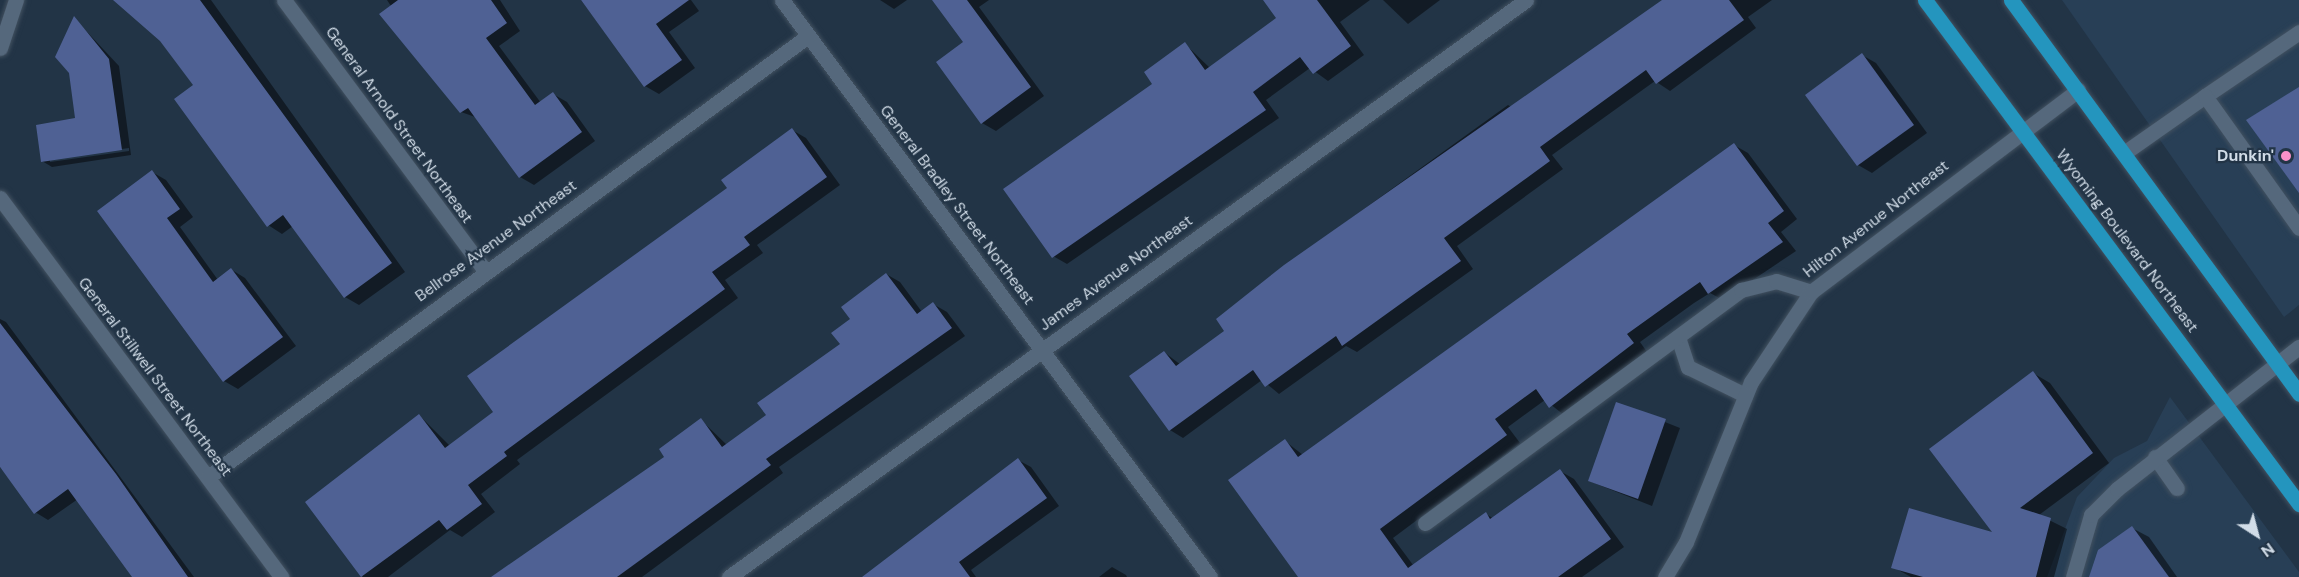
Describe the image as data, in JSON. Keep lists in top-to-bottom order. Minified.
{"streets":{"main road":["Wyoming Boulevard Northeast"],"street":["General Arnold Street Northeast","General Bradley Street Northeast","Hilton Avenue Northeast","Bellrose Avenue Northeast","James Avenue Northeast","General Stillwell Street Northeast"]},"crossings":[["General Arnold Street Northeast","Bellrose Avenue Northeast"],["General Bradley Street Northeast","Bellrose Avenue Northeast"],["General Bradley Street Northeast","James Avenue Northeast"],["Hilton Avenue Northeast","Wyoming Boulevard Northeast"],["Bellrose Avenue Northeast","General Stillwell Street Northeast"]],"places":["Dunkin'"],"north":"bottom right"}
